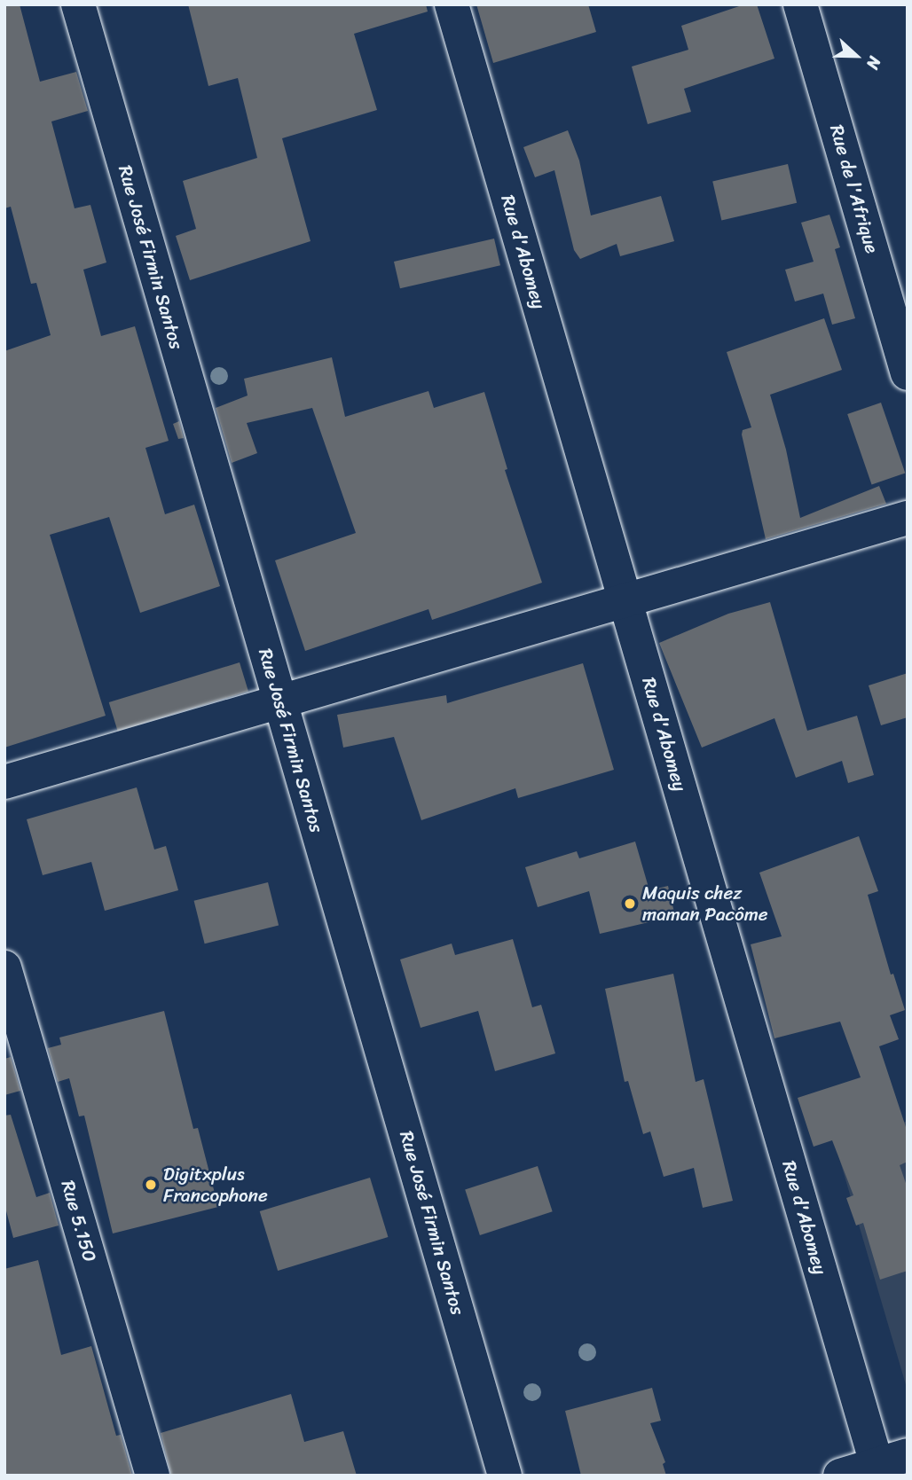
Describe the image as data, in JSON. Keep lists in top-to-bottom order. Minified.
{"streets":{"street":["Rue de l'Afrique","Rue d'Abomey","Rue José Firmin Santos","Rue 5.150"]},"places":["Maquis chez maman Pacôme","Digitxplus Francophone"],"north":"right"}
